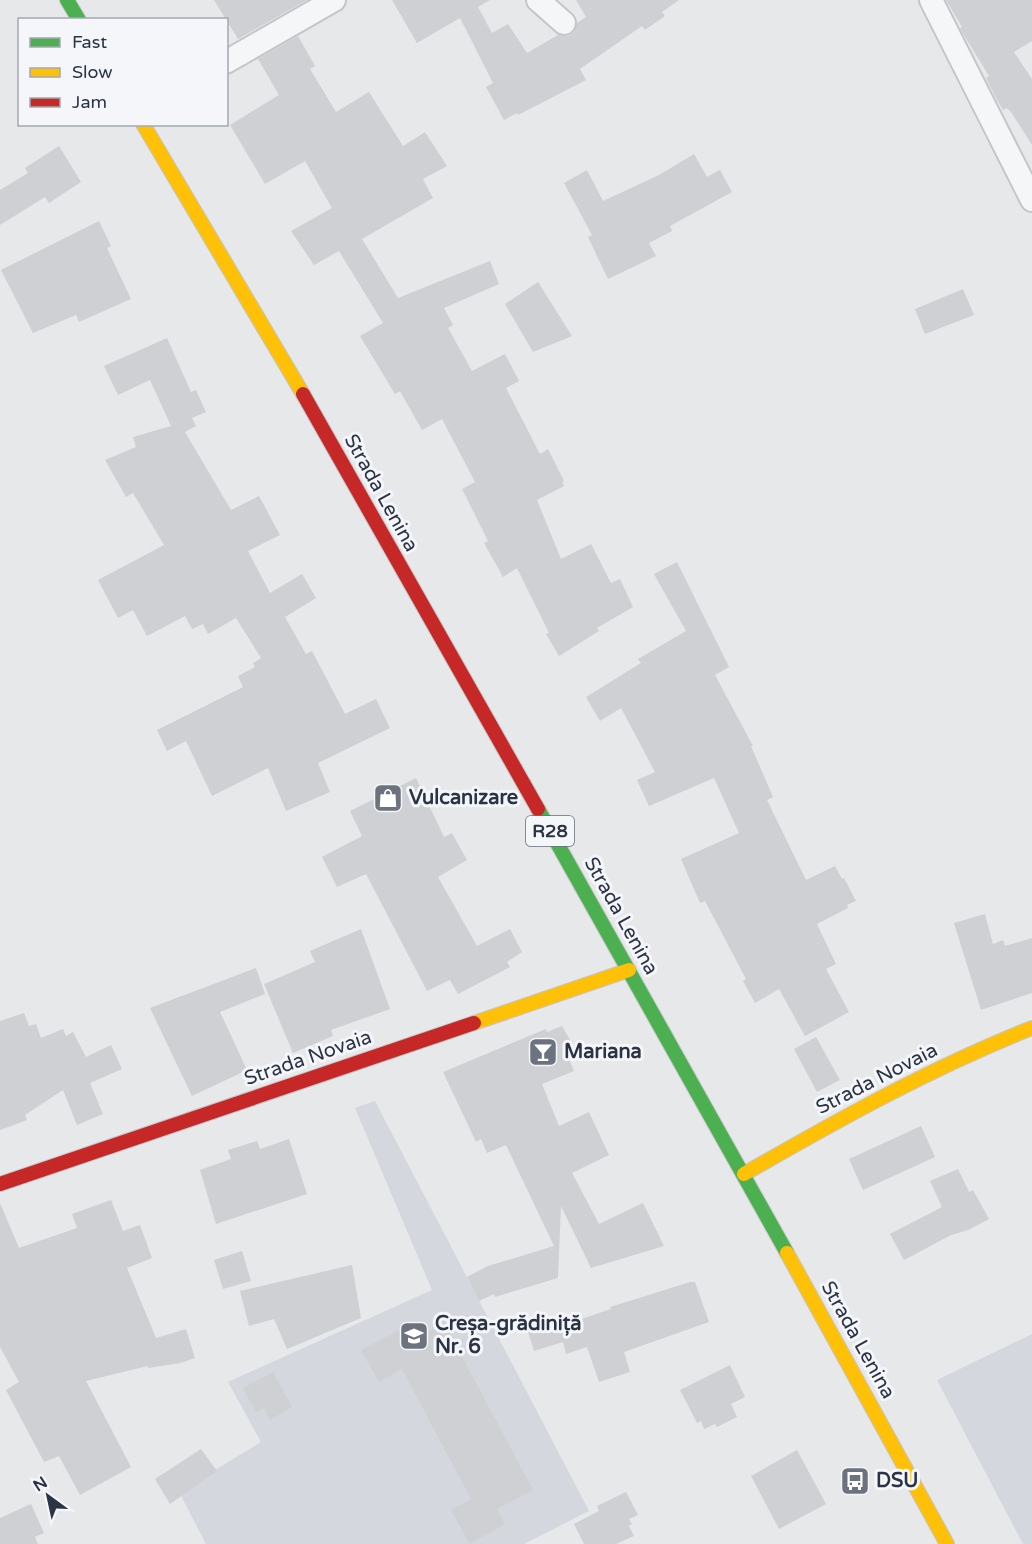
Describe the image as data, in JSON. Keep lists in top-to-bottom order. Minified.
{"streets":{"main road":["Strada Lenina","R28","Strada Novaia"]},"crossings":[["Strada Lenina","Strada Novaia"]],"places":{"shop":["Vulcanizare"],"bar":["Mariana"],"school or university":["Creșa-grădiniță Nr. 6"],"bus stop":["DSU"]},"legend":["Fast","Slow","Jam"],"north":"top left"}
